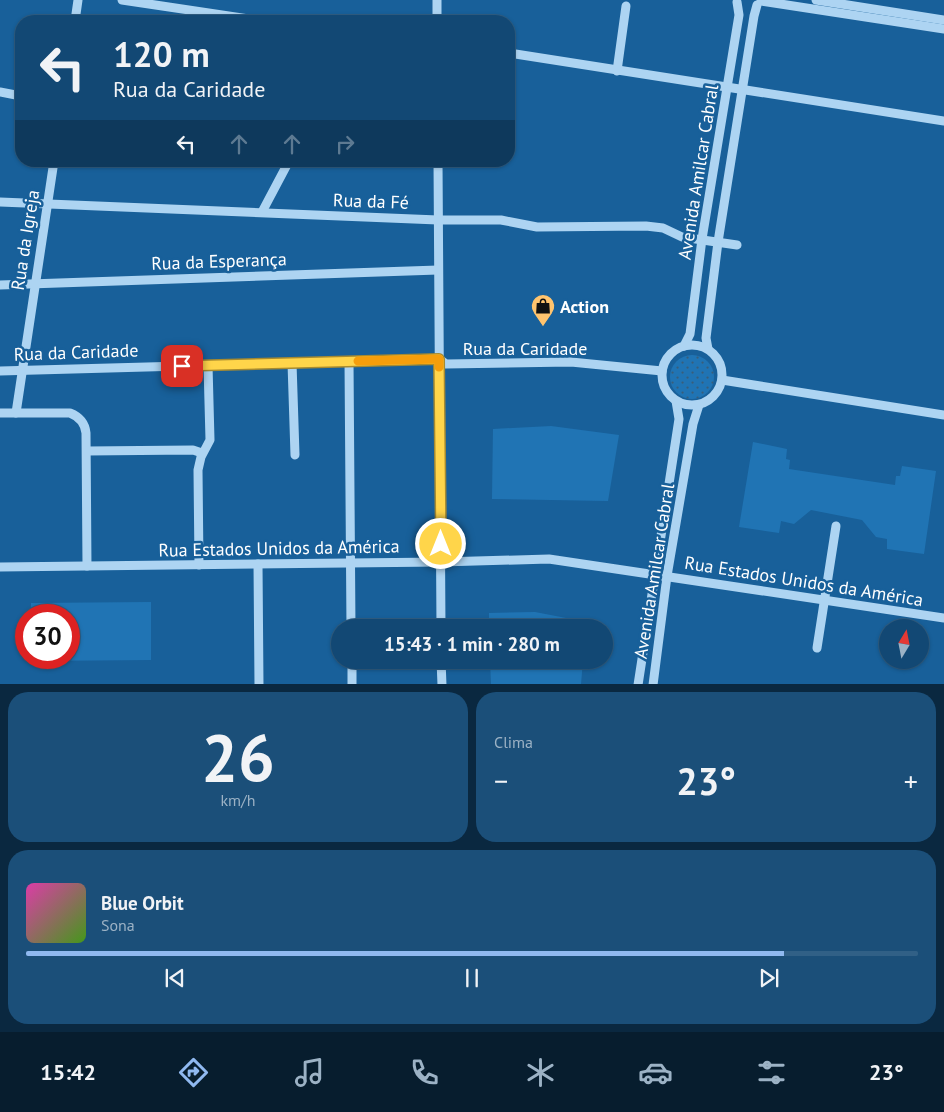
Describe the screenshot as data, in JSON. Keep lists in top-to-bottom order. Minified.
{"streets":{"street":["Avenida Amilcar Cabral","Rua da Fé","Rua da Igreja","Rua da Esperança","Rua da Caridade","Rua Estados Unidos da América"]},"crossings":[["Avenida Amilcar Cabral","Rua da Fé"],["Avenida Amilcar Cabral","Rua da Caridade"],["Avenida Amilcar Cabral","Rua Estados Unidos da América"],["Rua da Fé","Rua da Igreja"],["Rua da Igreja","Rua da Esperança"],["Rua da Igreja","Rua da Caridade"]],"places":{"shop":["Action"]},"north":"top","page":{"turn":["120 m","Rua da Caridade"],"limit":"30","trip":"15:43 · 1 min · 280 m","tile":[["26","km/h"],"Clima"],"heat":["−","23°","+"],"song":["Blue Orbit","Sona"],"tabs":["15:42","23°"]}}
